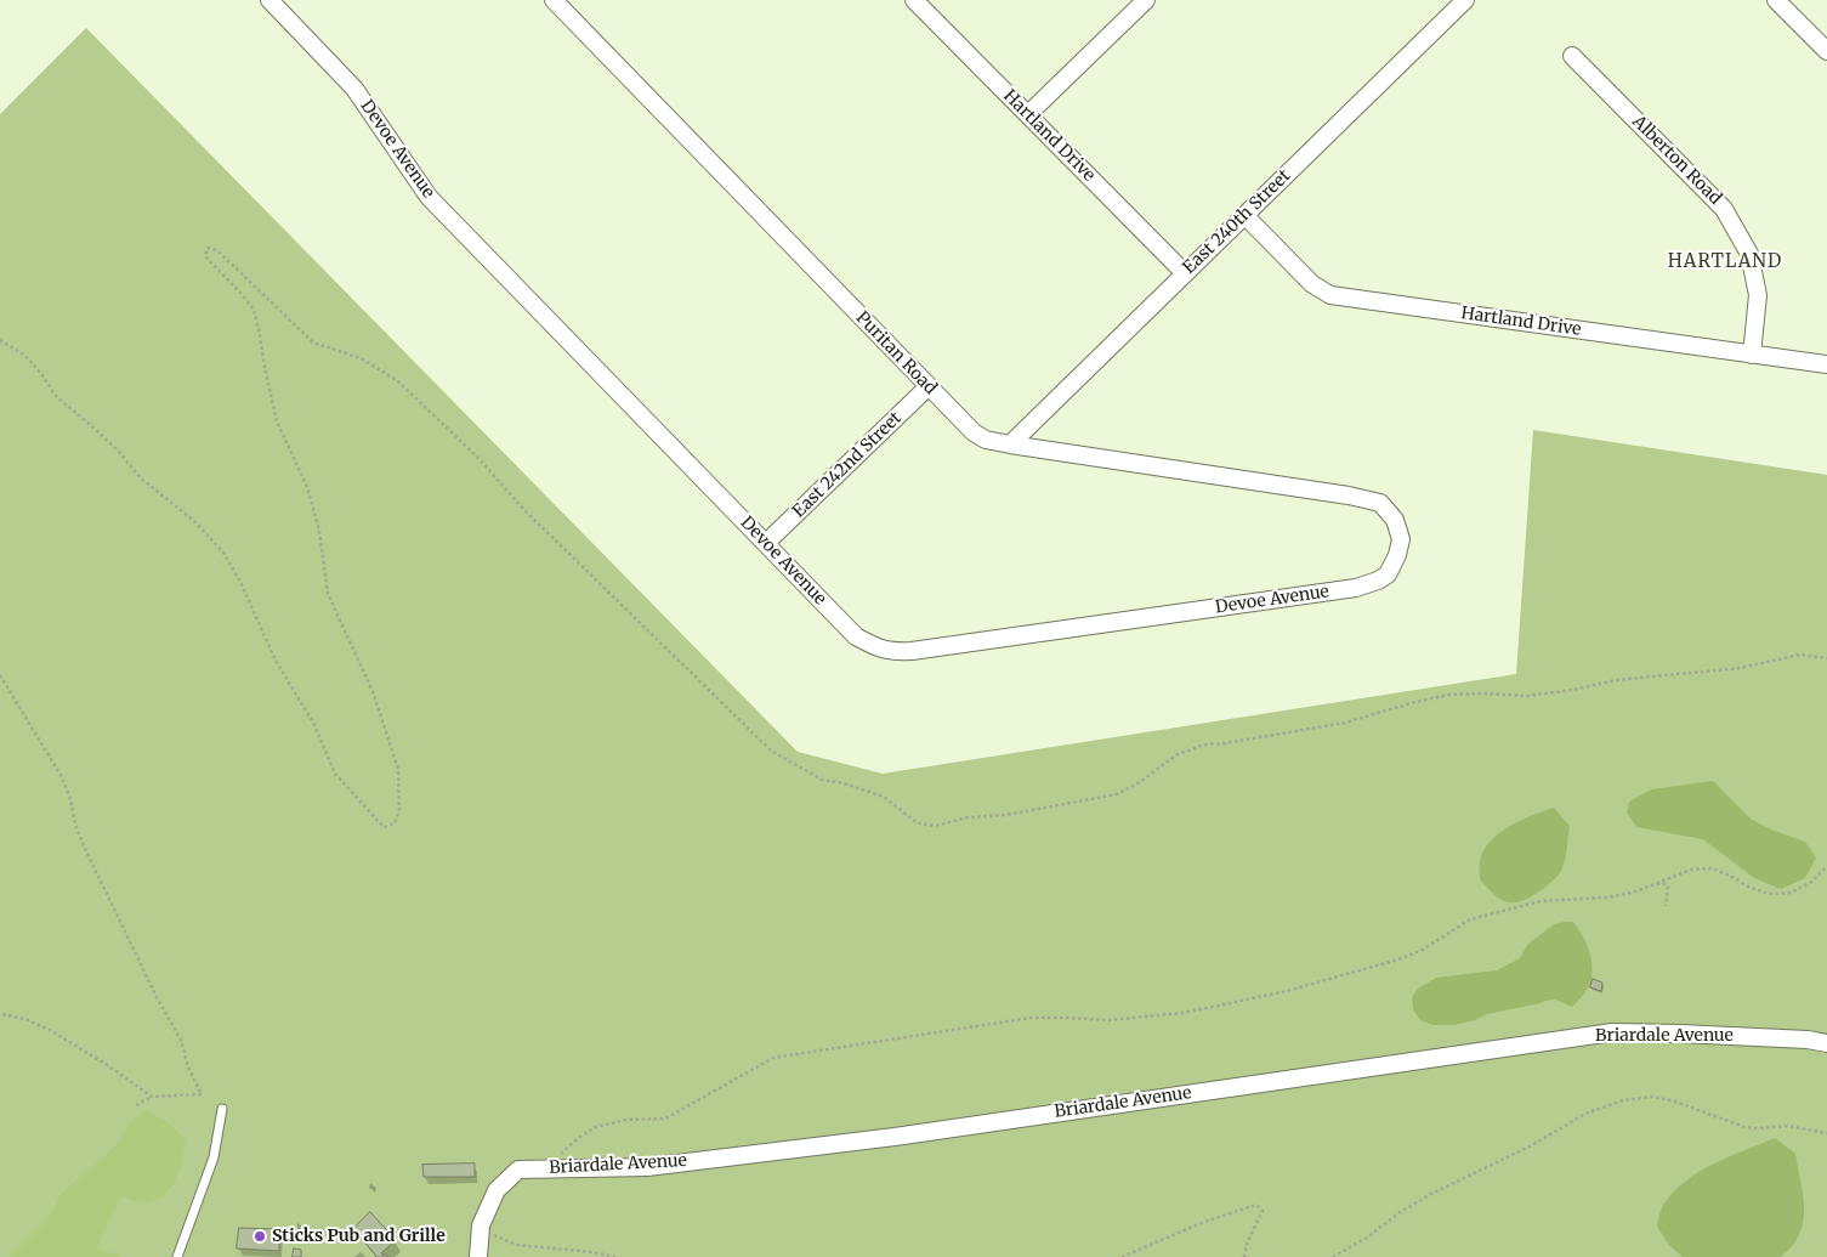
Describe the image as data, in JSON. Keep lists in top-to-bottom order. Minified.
{"streets":{"street":["Hartland Drive","Devoe Avenue","Alberton Road","East 240th Street","Puritan Road","East 242nd Street","Briardale Avenue"]},"crossings":[["Hartland Drive","Alberton Road"],["Hartland Drive","East 240th Street"],["Devoe Avenue","Puritan Road"],["Devoe Avenue","East 242nd Street"],["East 240th Street","Puritan Road"],["Puritan Road","East 242nd Street"]],"districts":["HARTLAND"],"places":["Sticks Pub and Grille"]}
